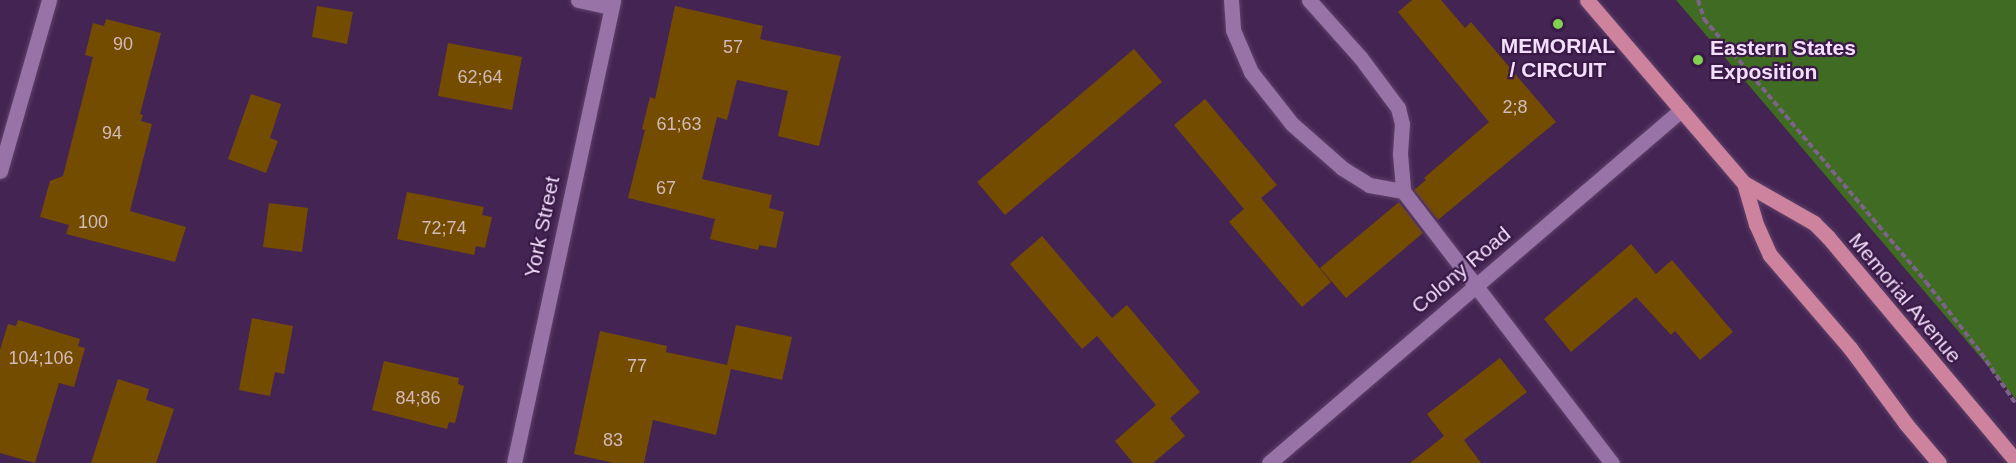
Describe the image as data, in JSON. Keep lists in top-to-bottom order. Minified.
{"streets":{"main road":["Memorial Avenue"],"street":["York Street","Colony Road"]},"crossings":[["Colony Road","Memorial Avenue"]],"places":["MEMORIAL / CIRCUIT","Eastern States Exposition"],"house_numbers":["90","57","62;64","2;8","61;63","94","67","100","72;74","104;106","77","84;86","83"]}
